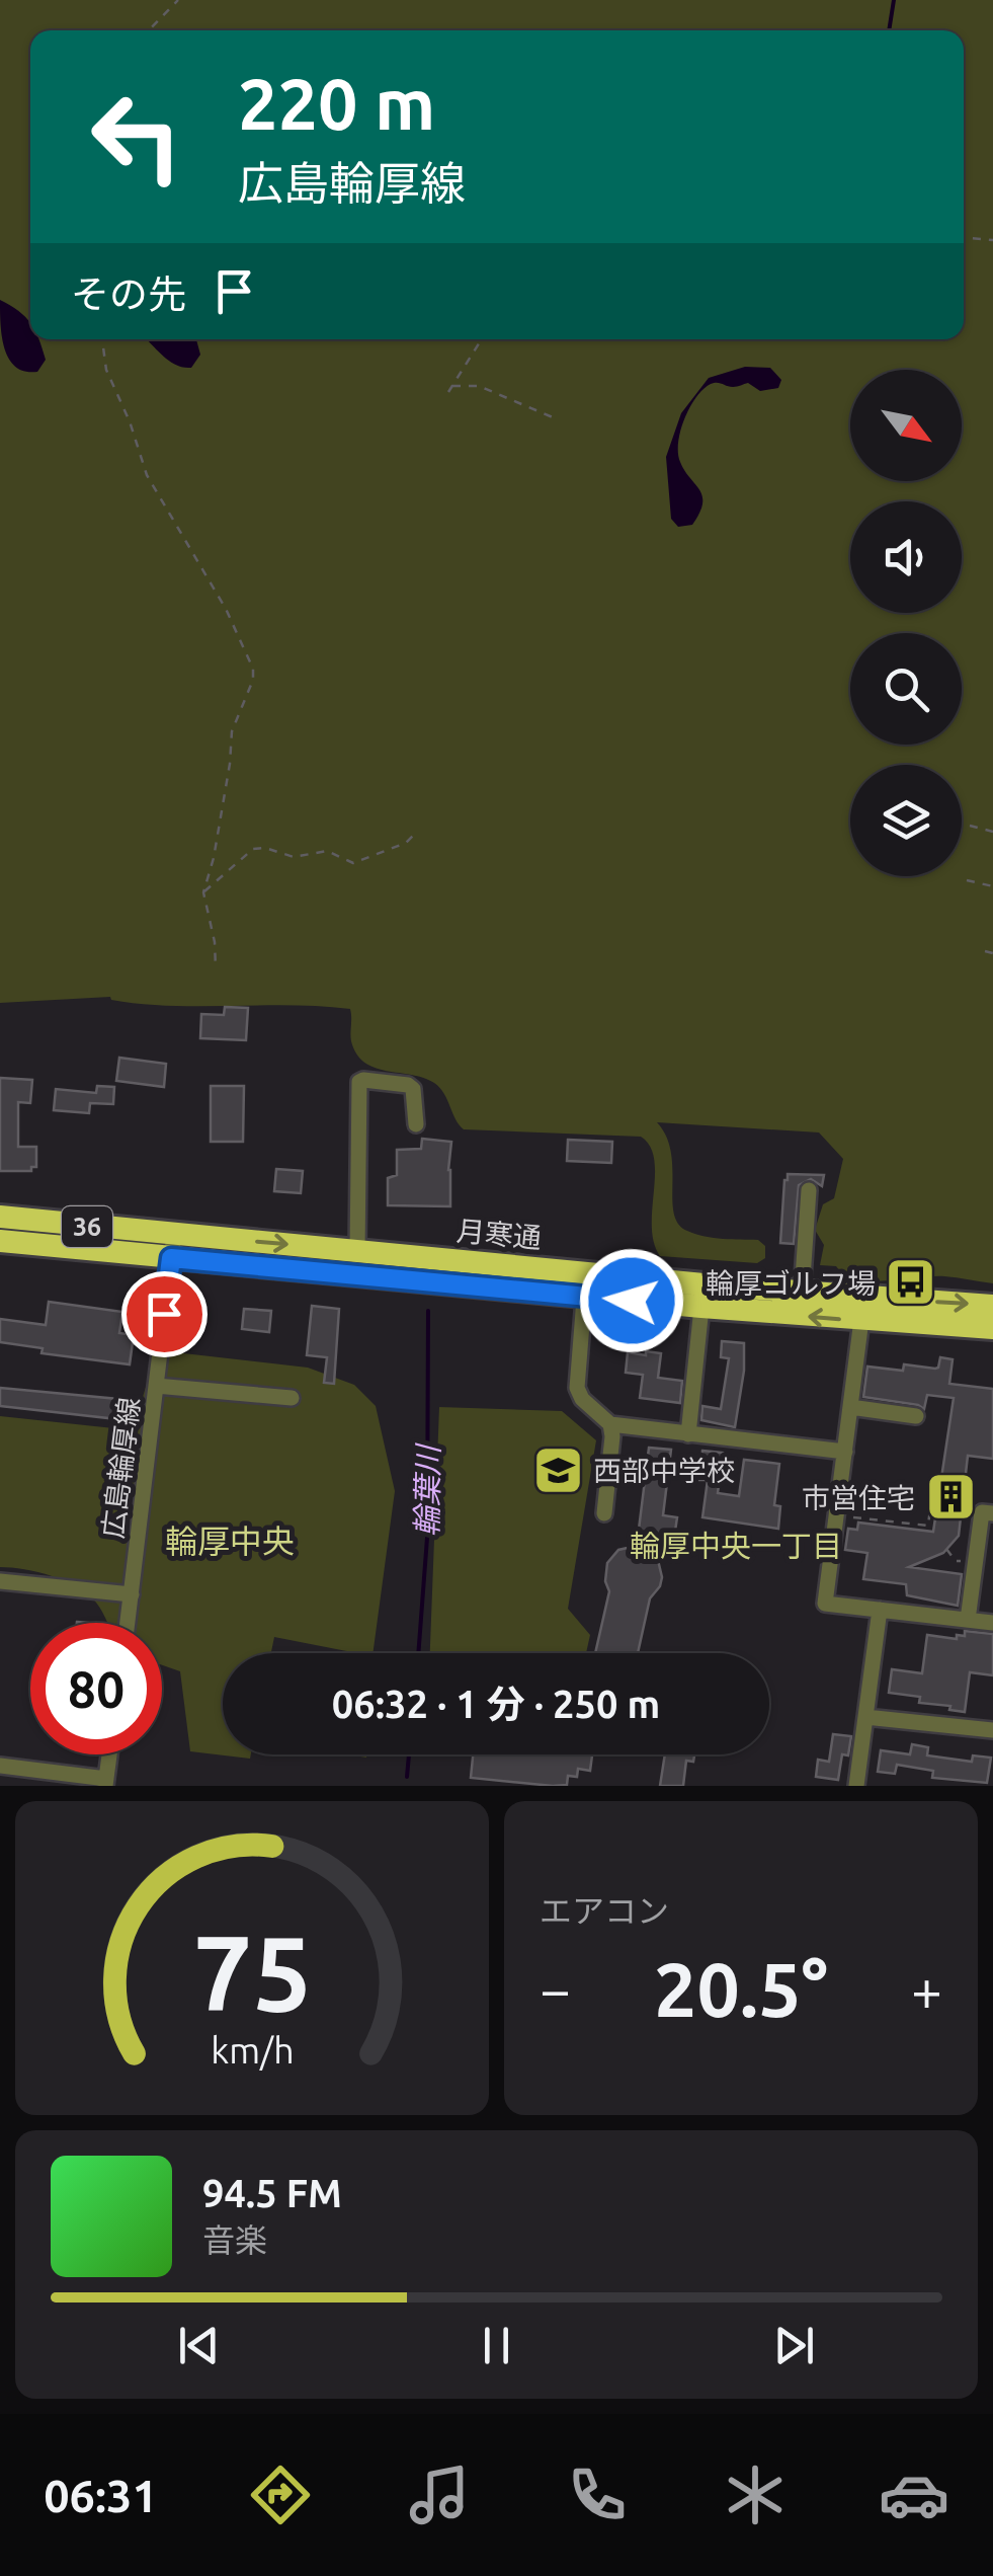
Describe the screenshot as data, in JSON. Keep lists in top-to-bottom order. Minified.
{"streets":{"highway":["36","月寒通"],"street":["広島輪厚線"]},"crossings":[["月寒通","広島輪厚線"]],"districts":["輪厚中央","輪厚中央一丁目"],"water":["輪葉川"],"places":{"bus stop":["輪厚ゴルフ場"],"school or university":["西部中学校"],"building":["市営住宅"]},"north":"bottom right","page":{"turn":["220 m","広島輪厚線"],"then":"その先","limit":"80","trip":"06:32 · 1 分 · 250 m","tile":"エアコン","heat":["−","20.5°","+"],"song":["94.5 FM","音楽"],"tabs":"06:31","gauge":["75","km/h"]}}
